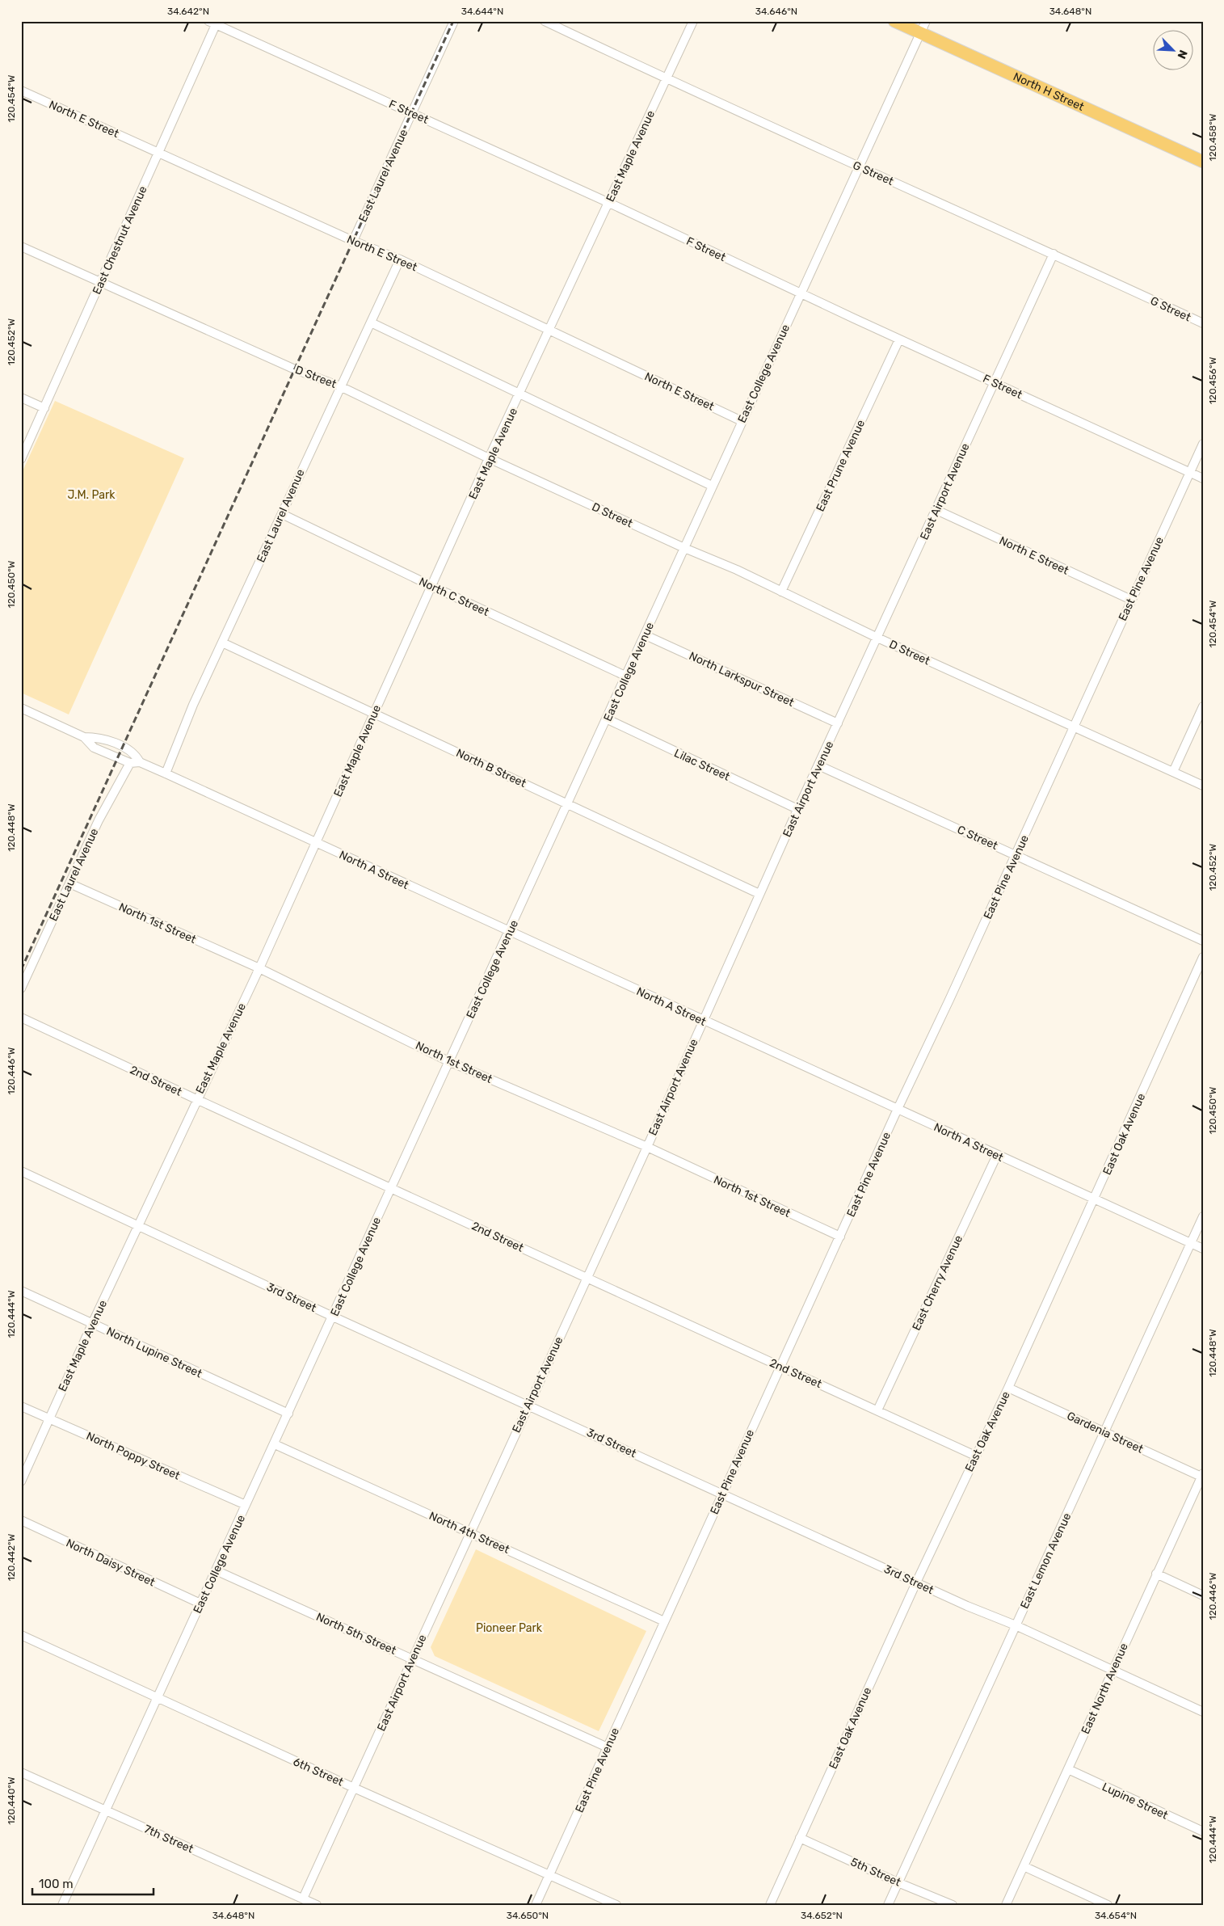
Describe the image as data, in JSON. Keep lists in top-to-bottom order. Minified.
{"streets":{"highway":["North H Street"],"street":["F Street","North E Street","East Maple Avenue","G Street","East Laurel Avenue","East Chestnut Avenue","East College Avenue","D Street","East Prune Avenue","East Airport Avenue","East Pine Avenue","North C Street","North Larkspur Street","Lilac Street","North B Street","C Street","North A Street","North 1st Street","2nd Street","East Oak Avenue","East Cherry Avenue","3rd Street","North Lupine Street","Gardenia Street","North Poppy Street","North 4th Street","East Lemon Avenue","North Daisy Street","North 5th Street","East North Avenue","6th Street","Lupine Street","7th Street","5th Street"]},"crossings":[["North H Street","East College Avenue"],["F Street","East Maple Avenue"],["F Street","East Laurel Avenue"],["F Street","East Chestnut Avenue"],["F Street","East College Avenue"],["F Street","East Prune Avenue"],["F Street","East Airport Avenue"],["F Street","East Pine Avenue"],["North E Street","East Maple Avenue"],["North E Street","East Laurel Avenue"],["North E Street","East Chestnut Avenue"],["North E Street","East College Avenue"],["North E Street","East Airport Avenue"],["North E Street","East Pine Avenue"],["East Maple Avenue","G Street"],["East Maple Avenue","D Street"],["East Maple Avenue","North C Street"],["East Maple Avenue","North B Street"],["East Maple Avenue","North A Street"],["East Maple Avenue","North 1st Street"],["East Maple Avenue","2nd Street"],["East Maple Avenue","3rd Street"],["East Maple Avenue","North Lupine Street"],["East Maple Avenue","North Poppy Street"],["G Street","East College Avenue"],["G Street","East Airport Avenue"],["East Laurel Avenue","D Street"],["East Laurel Avenue","North C Street"],["East Laurel Avenue","North B Street"],["East Laurel Avenue","North A Street"],["East Laurel Avenue","North 1st Street"],["East Chestnut Avenue","D Street"],["East College Avenue","D Street"],["East College Avenue","North C Street"],["East College Avenue","North Larkspur Street"],["East College Avenue","Lilac Street"],["East College Avenue","North B Street"],["East College Avenue","North A Street"],["East College Avenue","North 1st Street"],["East College Avenue","2nd Street"],["East College Avenue","3rd Street"],["East College Avenue","North Lupine Street"],["East College Avenue","North Poppy Street"],["East College Avenue","North 4th Street"],["East College Avenue","North Daisy Street"],["East College Avenue","North 5th Street"],["East College Avenue","6th Street"],["East College Avenue","7th Street"],["D Street","East Prune Avenue"],["D Street","East Airport Avenue"],["D Street","East Pine Avenue"],["East Airport Avenue","North Larkspur Street"],["East Airport Avenue","Lilac Street"],["East Airport Avenue","North B Street"],["East Airport Avenue","C Street"],["East Airport Avenue","North A Street"],["East Airport Avenue","North 1st Street"],["East Airport Avenue","2nd Street"],["East Airport Avenue","3rd Street"],["East Airport Avenue","North 4th Street"],["East Airport Avenue","North 5th Street"],["East Airport Avenue","6th Street"],["East Airport Avenue","7th Street"],["East Pine Avenue","C Street"],["East Pine Avenue","North A Street"],["East Pine Avenue","North 1st Street"],["East Pine Avenue","2nd Street"],["East Pine Avenue","3rd Street"],["East Pine Avenue","North 4th Street"],["East Pine Avenue","North 5th Street"],["East Pine Avenue","6th Street"],["North A Street","East Oak Avenue"],["North A Street","East Cherry Avenue"],["North A Street","East Lemon Avenue"],["2nd Street","East Oak Avenue"],["2nd Street","East Cherry Avenue"],["East Oak Avenue","3rd Street"],["East Oak Avenue","Gardenia Street"],["East Oak Avenue","5th Street"],["3rd Street","East Lemon Avenue"],["3rd Street","East North Avenue"],["Gardenia Street","East Lemon Avenue"],["Gardenia Street","East North Avenue"],["East Lemon Avenue","5th Street"],["East North Avenue","Lupine Street"]],"parks":["J.M. Park","Pioneer Park"],"scale_bar":"100 m","north":"bottom right","coordinates":["34.642°N","34.644°N","34.646°N","34.648°N","120.454°W","120.458°W","120.452°W","120.456°W","120.450°W","120.448°W","120.446°W","120.444°W","120.442°W","120.440°W","34.650°N","34.652°N","34.654°N"]}
